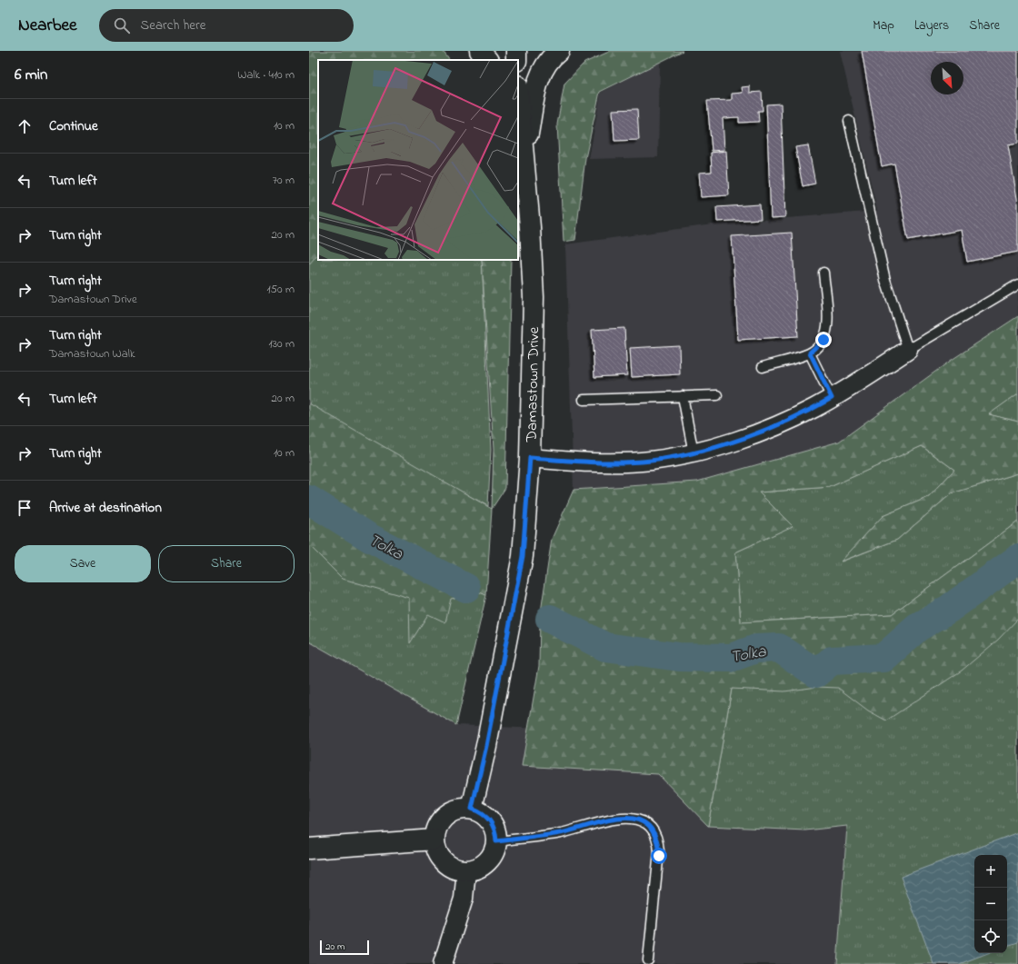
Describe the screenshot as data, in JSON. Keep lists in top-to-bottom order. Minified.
{"streets":{"street":["Damastown Drive"]},"water":["Tolka"],"scale_bar":"20 m","north":"bottom right","page":{"header":"Nearbee","search":"Search here","nav":["Map","Layers","Share"],"heading":["6 min","Walk · 410 m"],"list":[["Continue","10 m"],["Turn left","70 m"],["Turn right","20 m"],["Turn right","Damastown Drive","150 m"],["Turn right","Damastown Walk","130 m"],["Turn left","20 m"],["Turn right","10 m"],"Arrive at destination"],"buttons":["Save","Share"],"map_buttons":["+","−"],"scale":"20 m"}}
